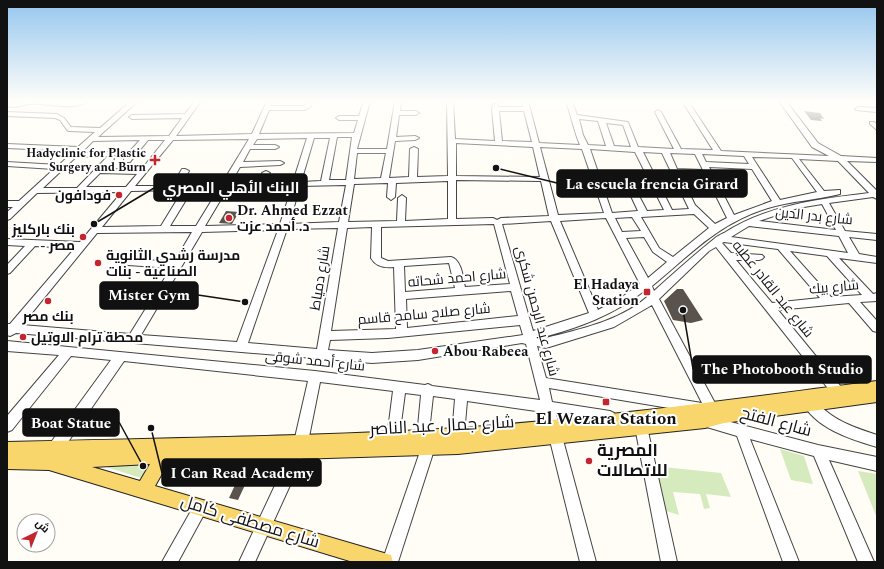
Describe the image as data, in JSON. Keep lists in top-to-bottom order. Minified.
{"streets":{"main road":["شارع جمال عبد الناصر","شارع مصطفى كامل"],"street":["شارع بدر الدين","شارع دمياط","شارع احمد شحاته","شارع بيك","شارع عبد القادر عطيه","شارع عبد الرحمن شكرى","شارع صلاح سامح قاسم","شارع أحمد شوقى","شارع الفتح"]},"crossings":[["شارع دمياط","شارع صلاح سامح قاسم"],["شارع دمياط","شارع أحمد شوقى"],["شارع احمد شحاته","شارع عبد الرحمن شكرى"],["شارع بيك","شارع عبد القادر عطيه"],["شارع عبد القادر عطيه","شارع جمال عبد الناصر"],["شارع عبد الرحمن شكرى","شارع صلاح سامح قاسم"],["شارع عبد الرحمن شكرى","شارع أحمد شوقى"],["شارع عبد الرحمن شكرى","شارع جمال عبد الناصر"],["شارع أحمد شوقى","شارع جمال عبد الناصر"],["شارع الفتح","شارع جمال عبد الناصر"],["شارع جمال عبد الناصر","شارع مصطفى كامل"]],"places":{"health":["Hadyclinic for Plastic Surgery and Burn"],"other":["La escuela frencia Girard","فودافون","Dr. Ahmed Ezzat د. أحمد عزت","البنك الأهلي المصري","بنك باركليز - مصر","مدرسة رشدي الثانوية الصناعية - بنات","بنك مصر","Mister Gym","The Photobooth Studio","محطة ترام الاوتيل","Abou Rabeea","I Can Read Academy","المصرية للاتصالات","Boat Statue"],"transit":["El Hadaya Station","El Wezara Station"]},"north":"top right"}
